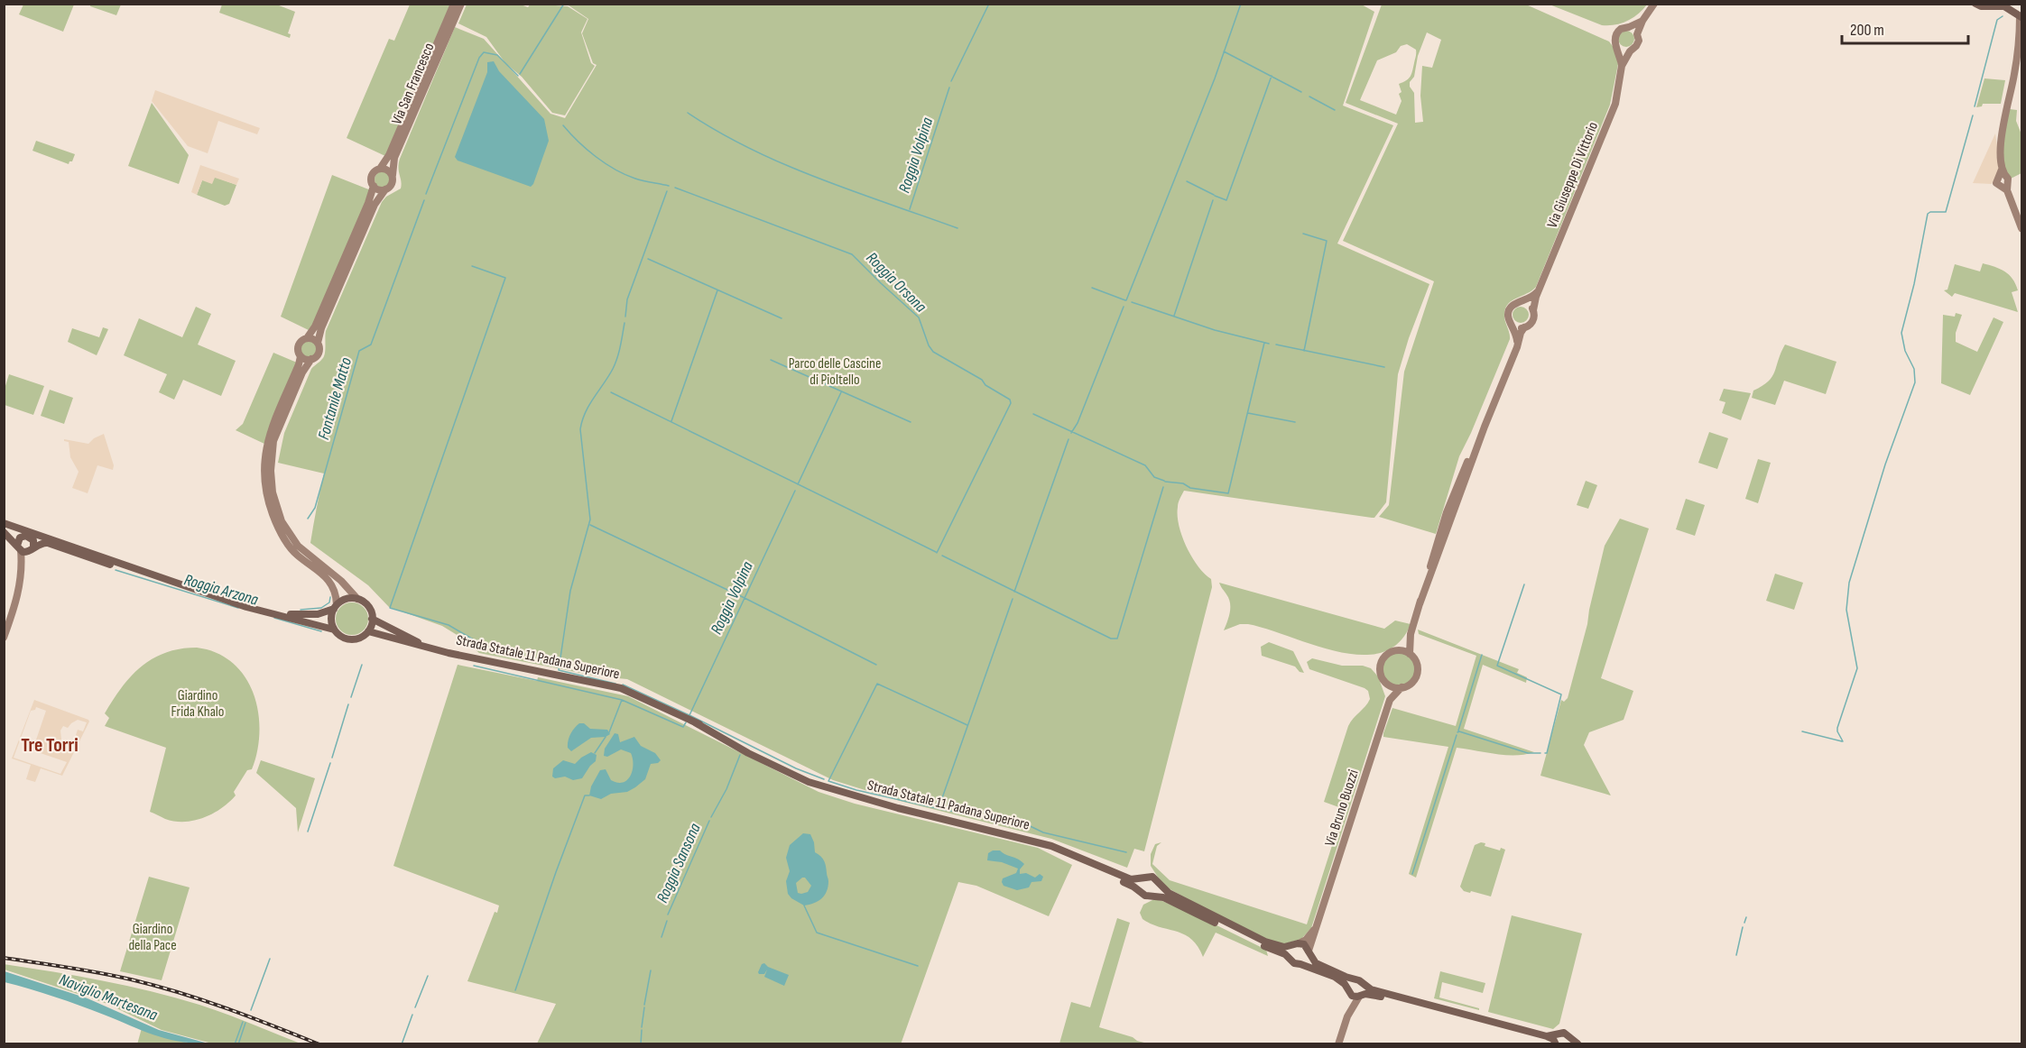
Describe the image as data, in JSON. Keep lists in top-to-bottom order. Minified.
{"streets":{"main road":["Strada Statale 11 Padana Superiore"],"street":["Via San Francesco","Via Giuseppe Di Vittorio","Via Bruno Buozzi"]},"crossings":[["Strada Statale 11 Padana Superiore","Via Bruno Buozzi"]],"districts":["Tre Torri"],"water":["Roggia Volpina","Roggia Orsona","Fontanile Matto","Roggia Arzona","Roggia Sansona","Naviglio Martesana"],"parks":["Parco delle Cascine di Pioltello","Giardino Frida Khalo","Giardino della Pace"],"scale_bar":"200 m"}
